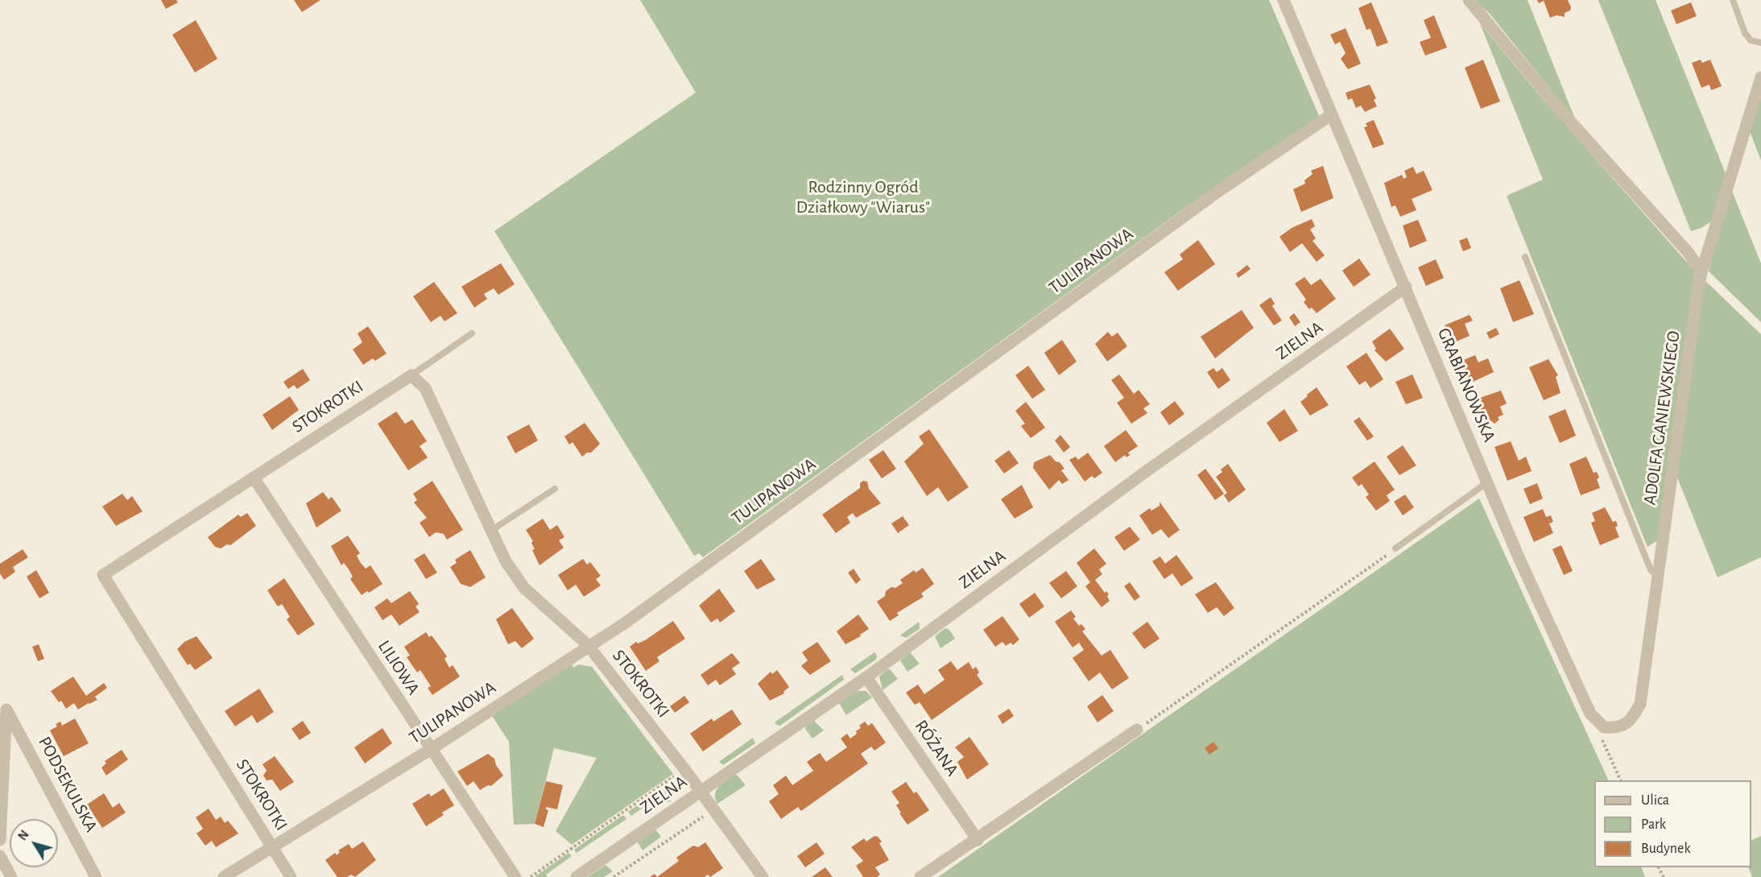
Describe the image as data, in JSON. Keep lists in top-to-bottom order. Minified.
{"streets":{"street":["TULIPANOWA","ZIELNA","GRABIANOWSKA","STOKROTKI","ADOLFA GANIEWSKIEGO","LILIOWA","RÓŻANA","PODSEKULSKA"]},"crossings":[["TULIPANOWA","GRABIANOWSKA"],["TULIPANOWA","STOKROTKI"],["TULIPANOWA","LILIOWA"],["ZIELNA","GRABIANOWSKA"],["ZIELNA","STOKROTKI"],["ZIELNA","RÓŻANA"],["GRABIANOWSKA","ADOLFA GANIEWSKIEGO"],["STOKROTKI","LILIOWA"]],"parks":["Rodzinny Ogród Działkowy \"Wiarus\""],"legend":["Ulica","Park","Budynek"],"north":"top left"}
